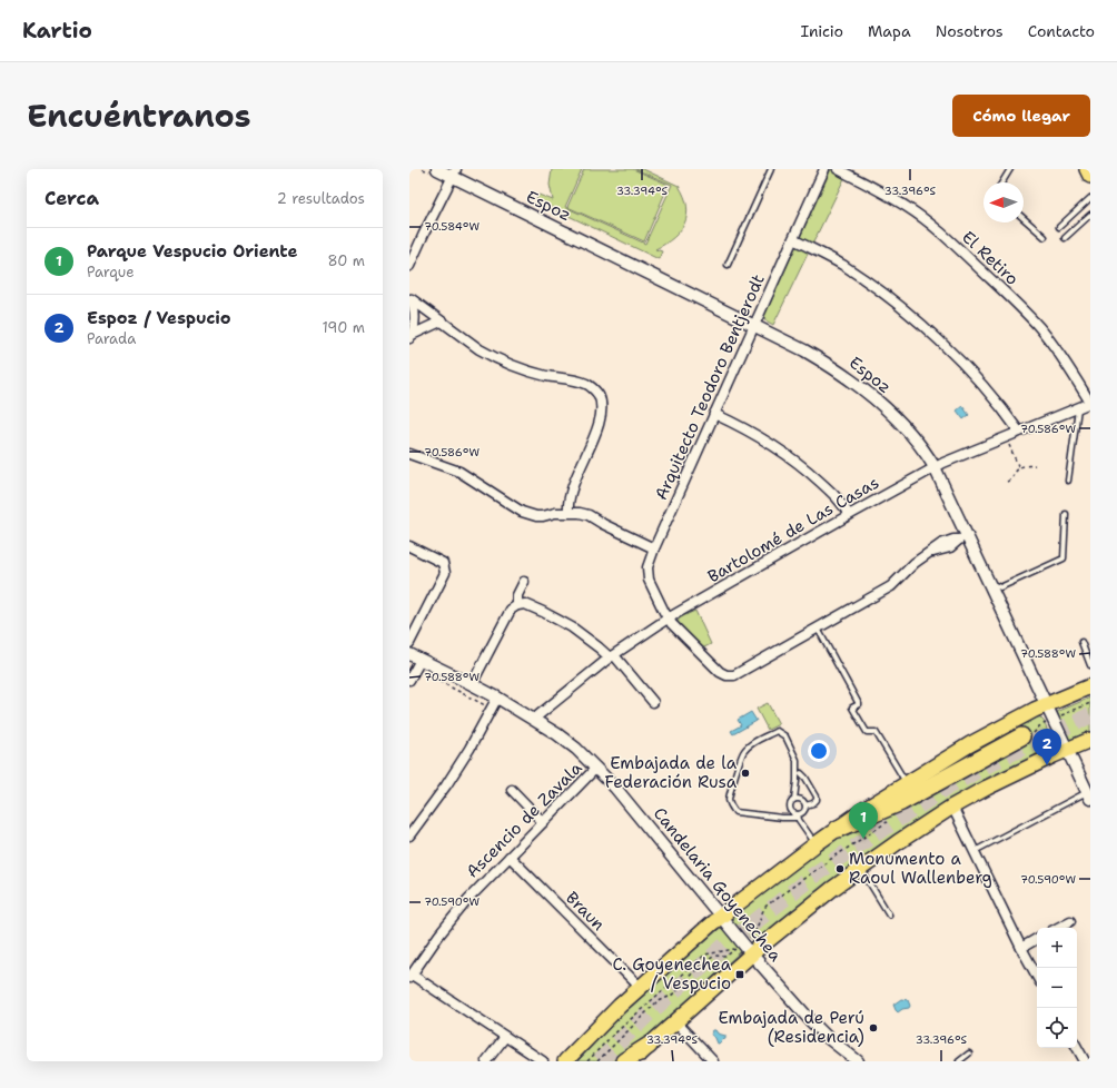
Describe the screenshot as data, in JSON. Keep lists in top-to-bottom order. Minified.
{"streets":{"street":["Espoz","El Retiro","Arquitecto Teodoro Bentjerodt","Bartolomé de Las Casas","Ascencio de Zavala","Candelaria Goyenechea","Braun"]},"crossings":[["Espoz","Arquitecto Teodoro Bentjerodt"],["Espoz","Bartolomé de Las Casas"],["El Retiro","Bartolomé de Las Casas"],["Arquitecto Teodoro Bentjerodt","Bartolomé de Las Casas"],["Bartolomé de Las Casas","Candelaria Goyenechea"],["Ascencio de Zavala","Candelaria Goyenechea"],["Ascencio de Zavala","Braun"]],"places":{"other":["Embajada de la Federación Rusa","Monumento a Raoul Wallenberg","Embajada de Perú (Residencia)"],"transit":["C. Goyenechea / Vespucio"]},"north":"left","page":{"header":"Kartio","nav":["Inicio","Mapa","Nosotros","Contacto"],"title":"Encuéntranos","buttons":"Cómo llegar","heading":["Cerca","2 resultados"],"list":[{"mark":"1","name":"Parque Vespucio Oriente","note":"Parque","value":"80 m"},{"mark":"2","name":"Espoz / Vespucio","note":"Parada","value":"190 m"}],"pins":["2","1"],"map_buttons":["+","−"]},"coordinates":["33.394°S","33.396°S","70.584°W","70.586°W","70.588°W","70.590°W"]}
